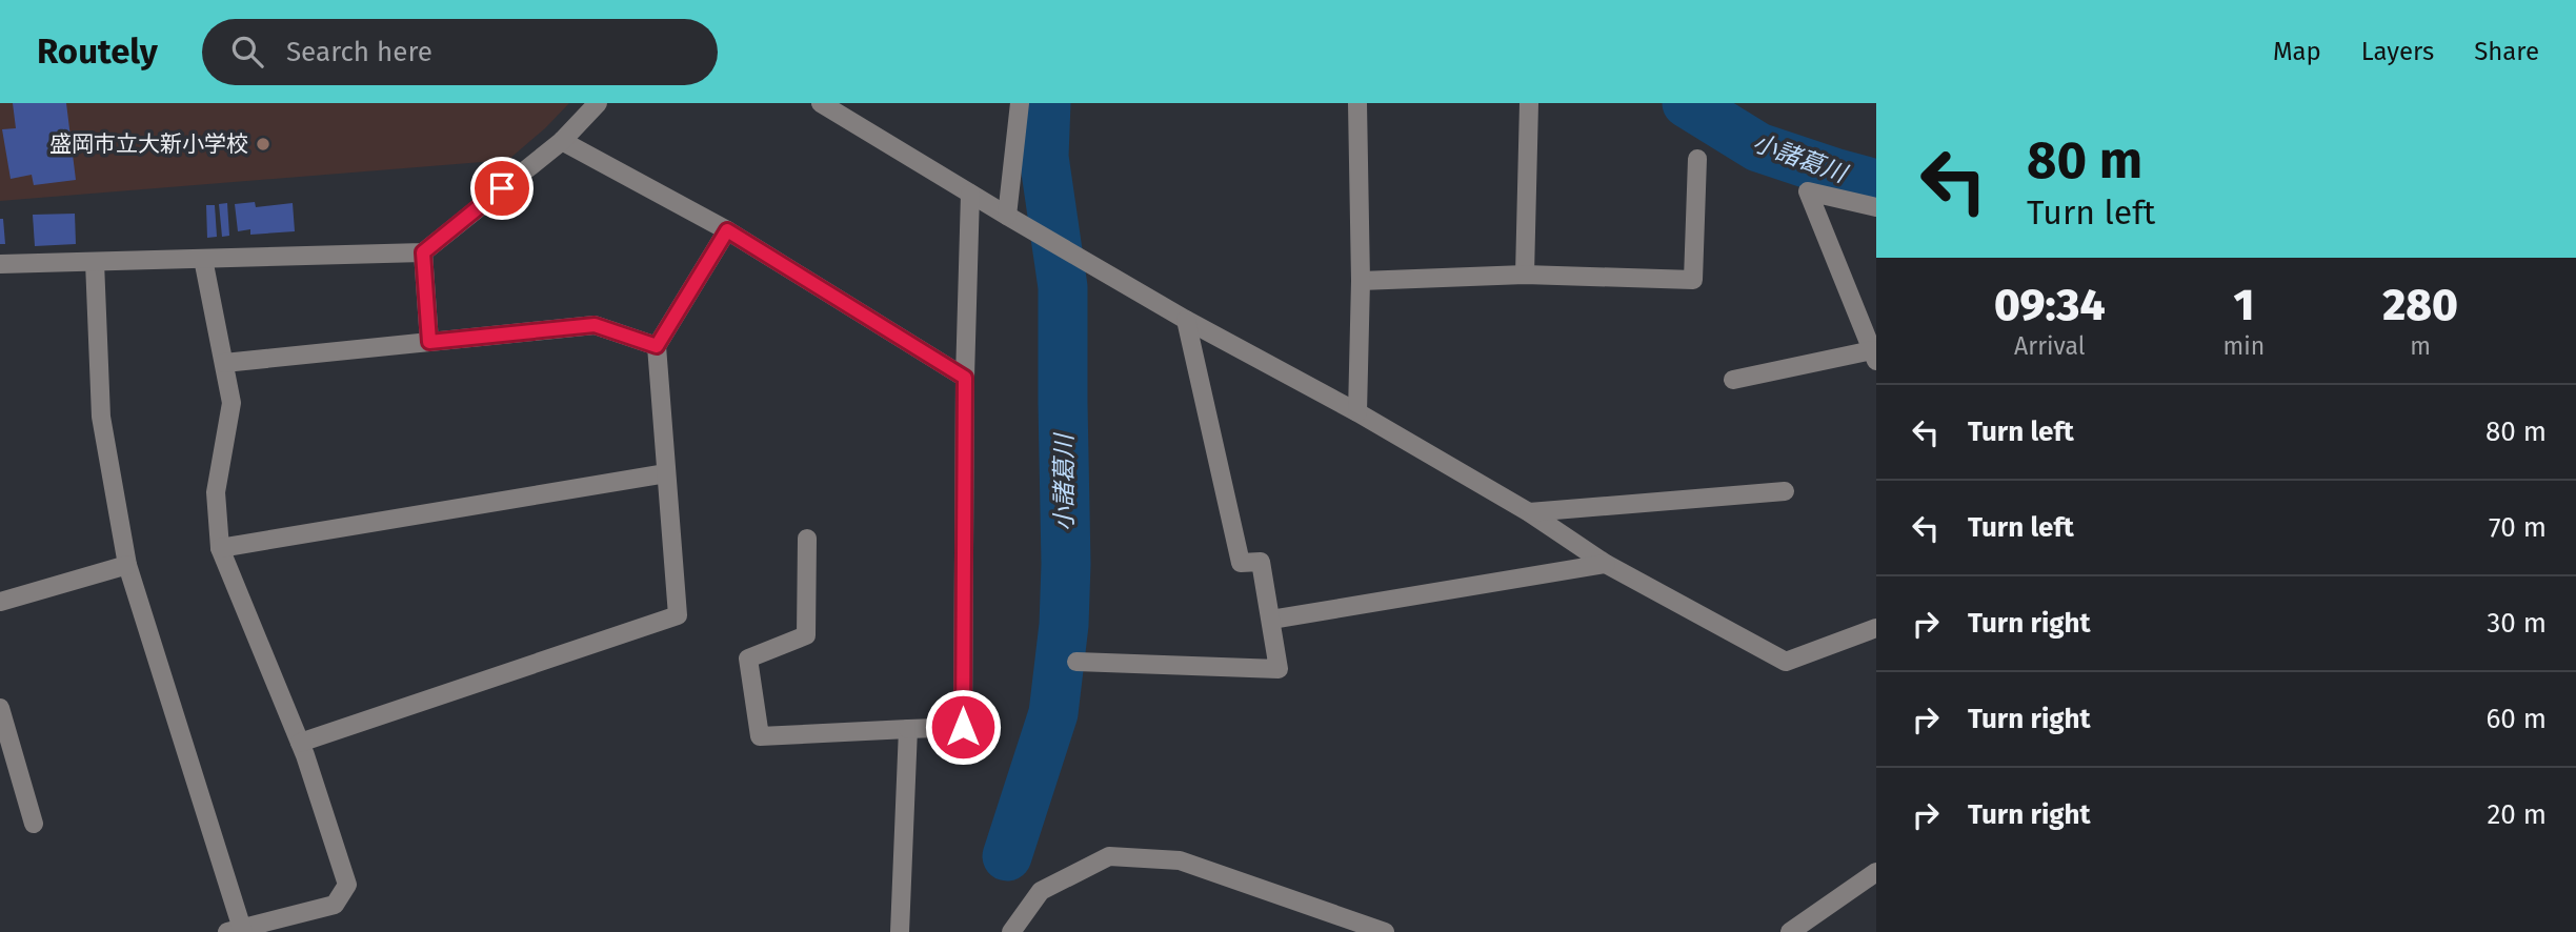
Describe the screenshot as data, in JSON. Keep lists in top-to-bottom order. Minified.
{"water":["小諸葛川"],"places":["盛岡市立大新小学校"],"page":{"header":"Routely","search":"Search here","nav":["Map","Layers","Share"],"turn":["80 m","Turn left"],"eta":["09:34","Arrival","1","min","280","m"],"list":[{"name":"Turn left","value":"80 m"},{"name":"Turn left","value":"70 m"},{"name":"Turn right","value":"30 m"},{"name":"Turn right","value":"60 m"},{"name":"Turn right","value":"20 m"}]}}
